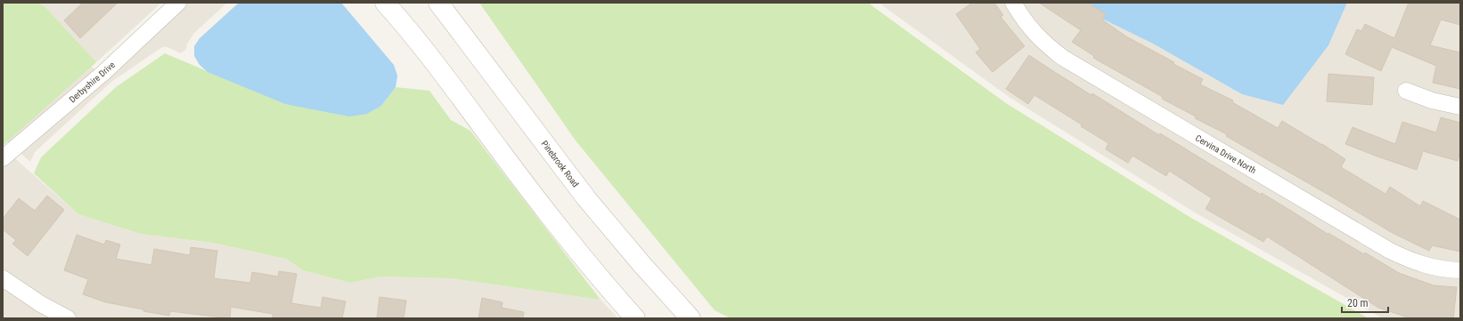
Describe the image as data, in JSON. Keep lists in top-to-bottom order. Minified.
{"streets":{"street":["Derbyshire Drive","Cervina Drive North","Pinebrook Road"]},"scale_bar":"20 m"}
